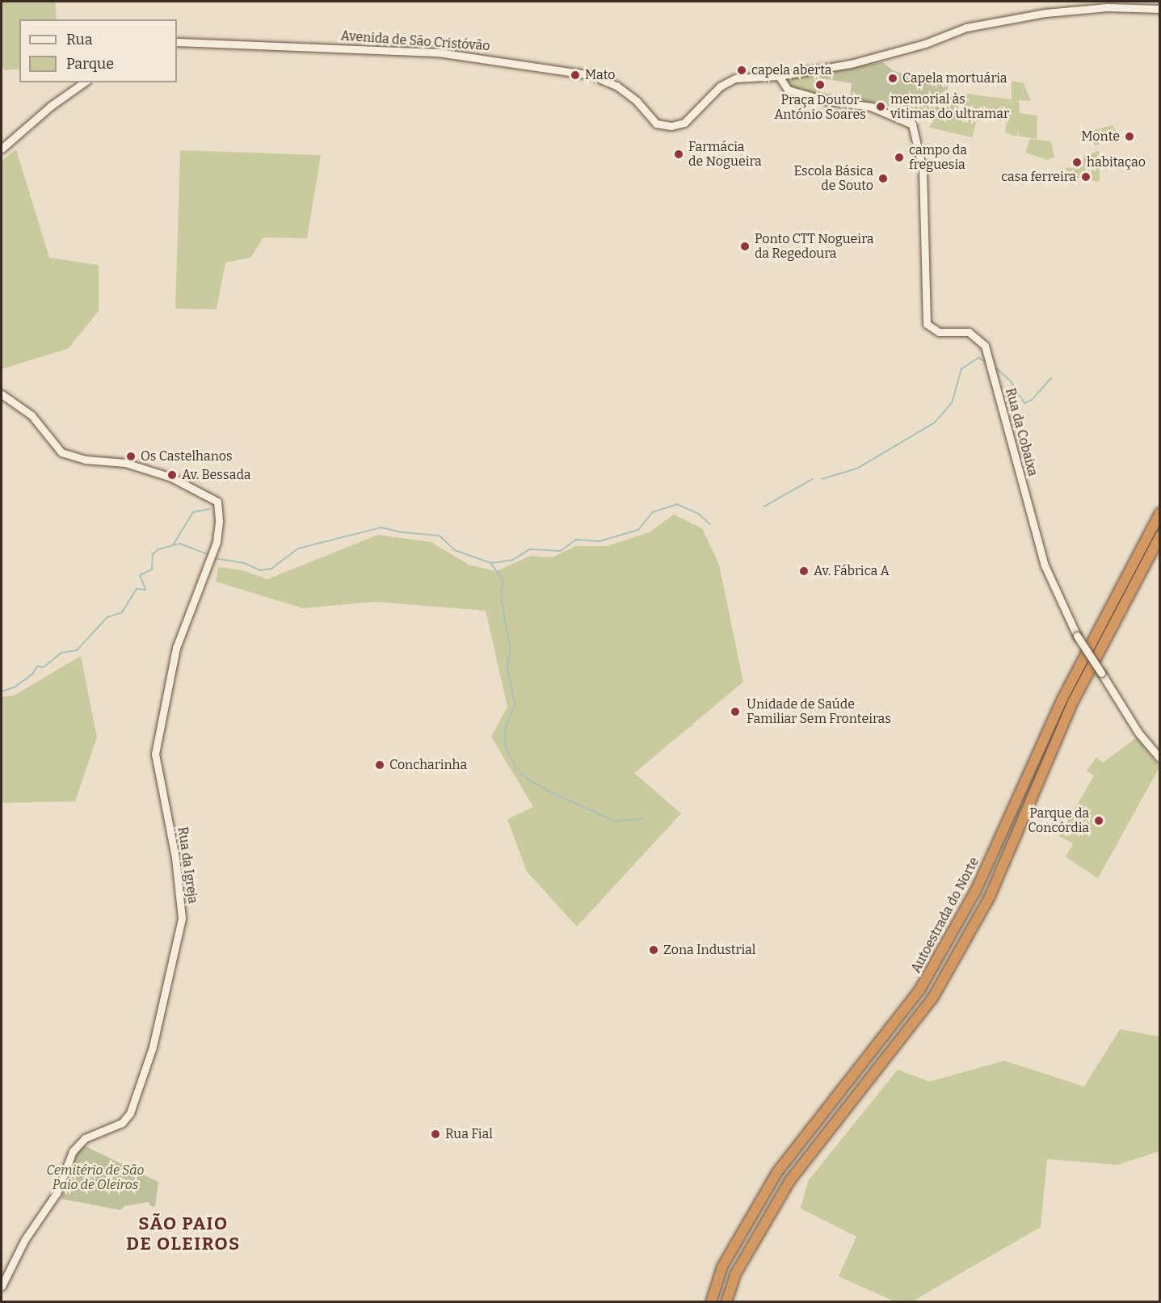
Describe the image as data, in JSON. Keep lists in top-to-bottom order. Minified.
{"streets":{"highway":["Autoestrada do Norte"],"main road":["Avenida de São Cristóvão","Rua da Cobaixa","Rua da Igreja"]},"crossings":[["Avenida de São Cristóvão","Rua da Cobaixa"]],"districts":["SÃO PAIO DE OLEIROS"],"parks":["Cemitério de São Paio de Oleiros"],"places":["capela aberta","Mato","Capela mortuária","Praça Doutor António Soares","memorial às vitimas do ultramar","Monte","Farmácia de Nogueira","campo da freguesia","habitaçao","casa ferreira","Escola Básica de Souto","Ponto CTT Nogueira da Regedoura","Os Castelhanos","Av. Bessada","Av. Fábrica A","Unidade de Saúde Familiar Sem Fronteiras","Concharinha","Parque da Concórdia","Zona Industrial","Rua Fial"],"legend":["Rua","Parque"]}
